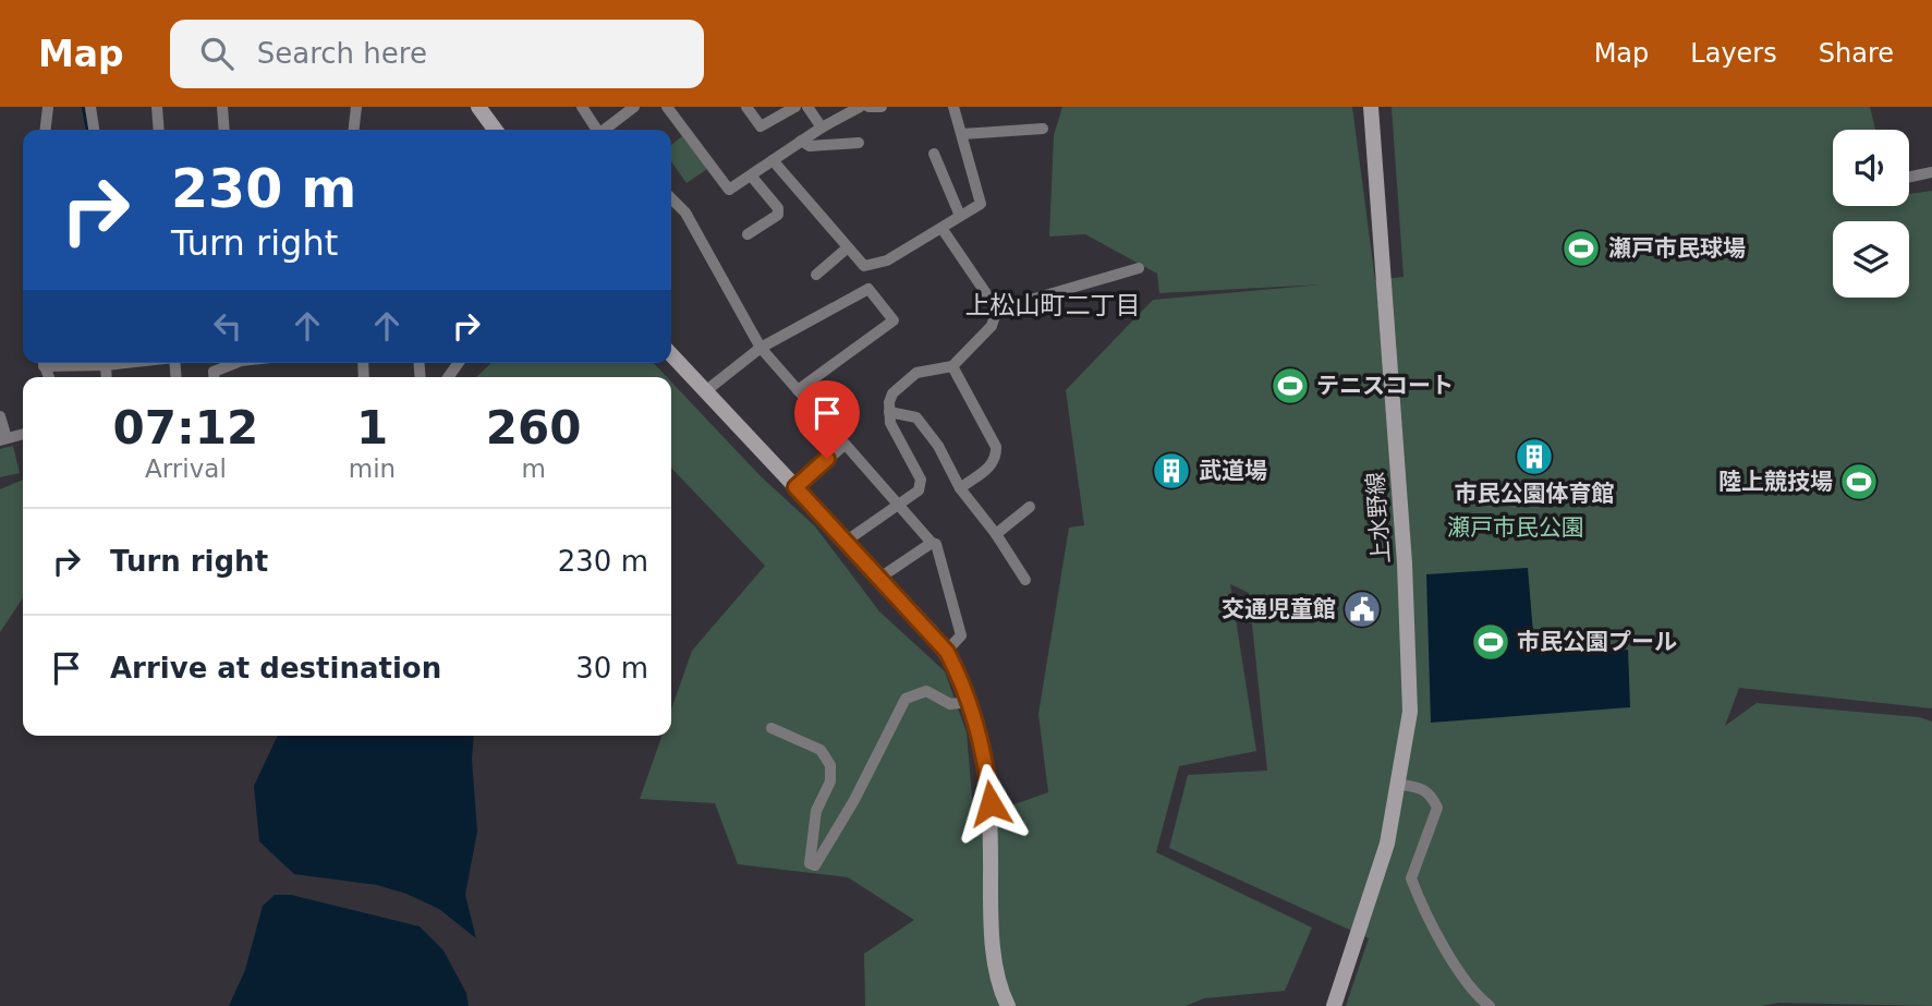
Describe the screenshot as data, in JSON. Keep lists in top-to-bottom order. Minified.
{"streets":{"street":["上水野線"]},"districts":["上松山町二丁目"],"parks":["瀬戸市民公園"],"places":{"sports":["瀬戸市民球場","テニスコート","陸上競技場","市民公園プール"],"building":["市民公園体育館","武道場"],"public building":["交通児童館"]},"page":{"header":"Map","search":"Search here","nav":["Map","Layers","Share"],"turn":["230 m","Turn right"],"eta":["07:12","Arrival","1","min","260","m"],"list":[{"name":"Turn right","value":"230 m"},{"name":"Arrive at destination","value":"30 m"}]}}
